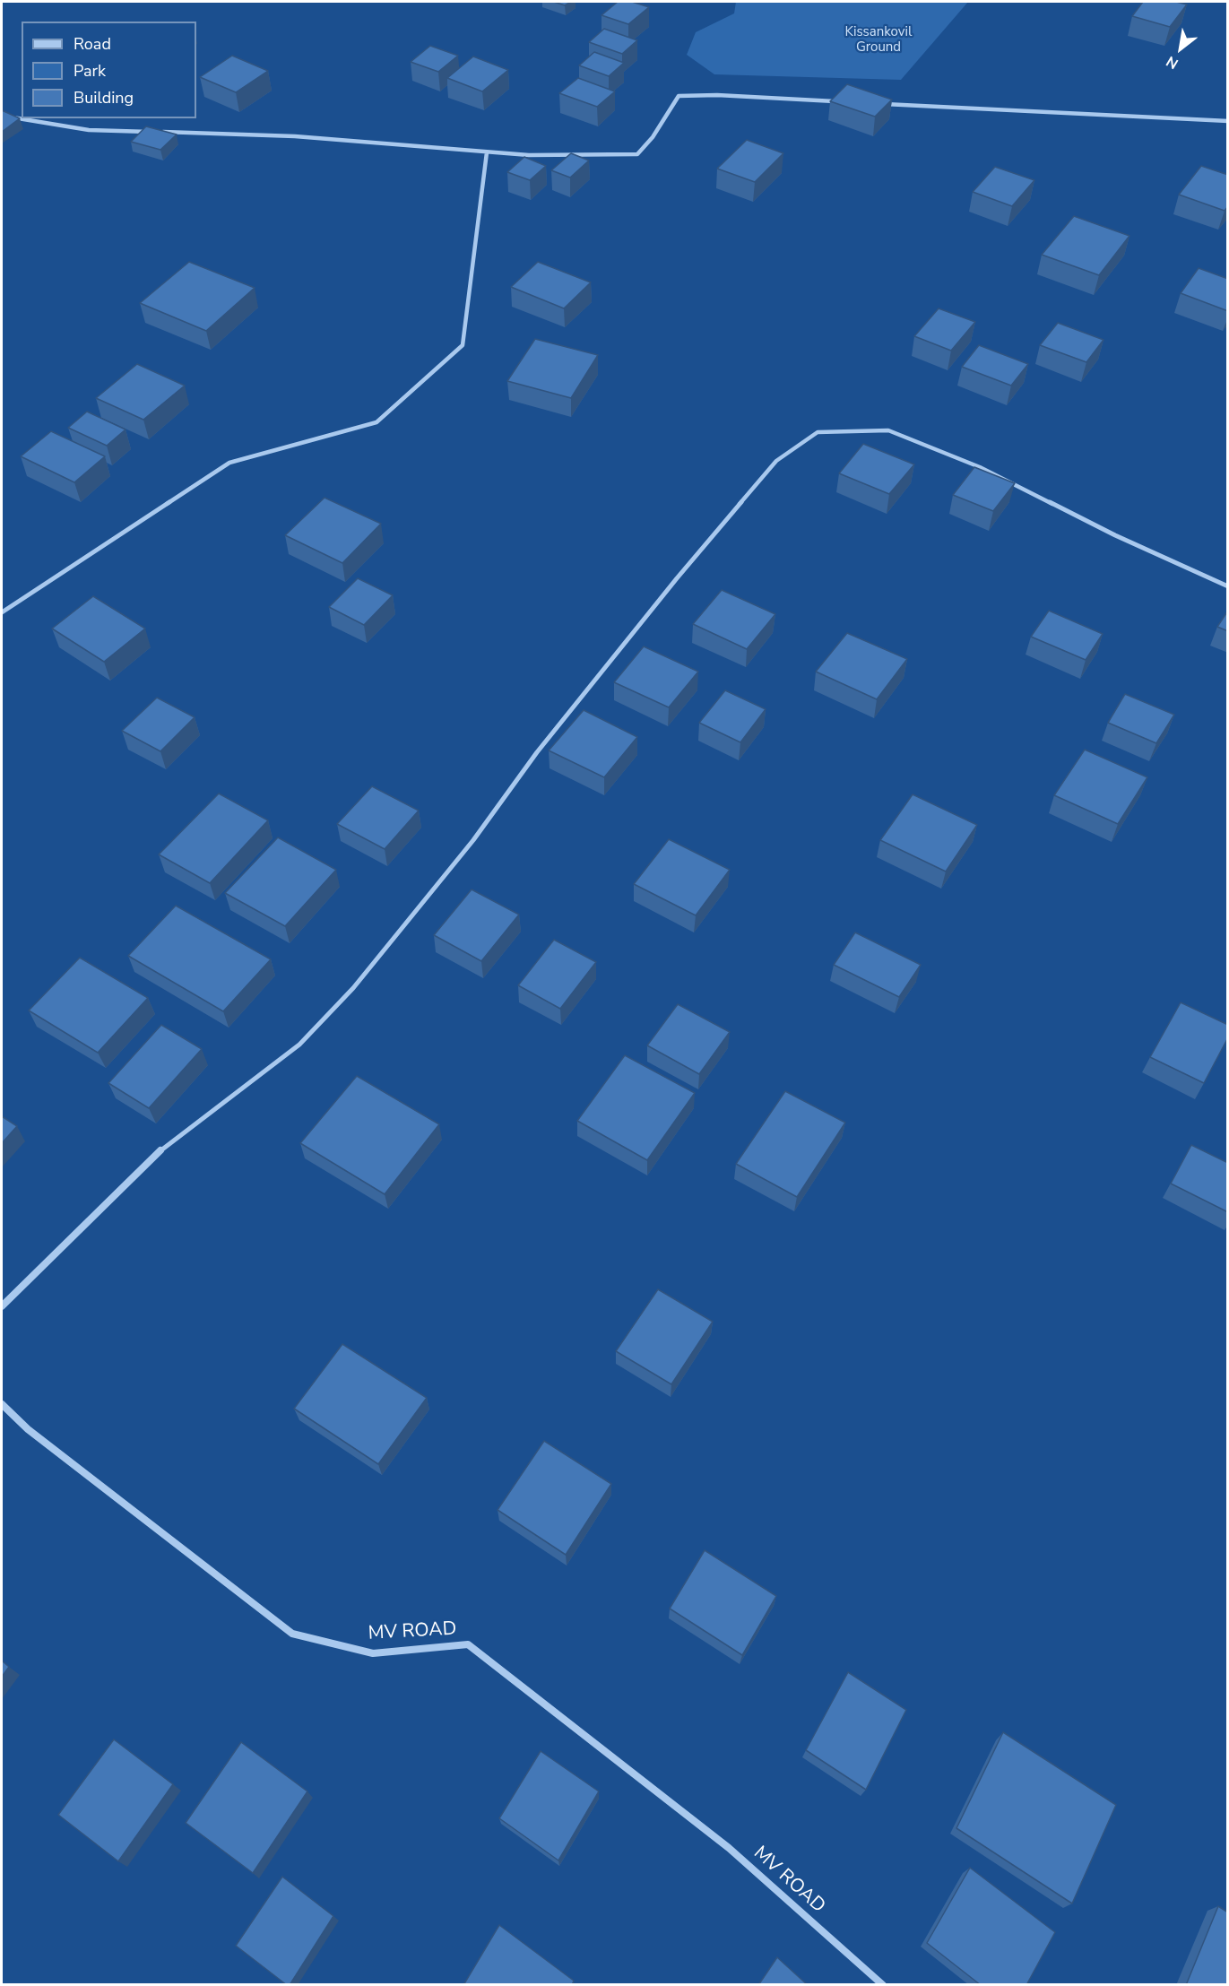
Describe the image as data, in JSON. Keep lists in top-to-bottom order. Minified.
{"streets":{"street":["MV ROAD"]},"parks":["Kissankovil Ground"],"legend":["Road","Park","Building"],"north":"bottom left"}
